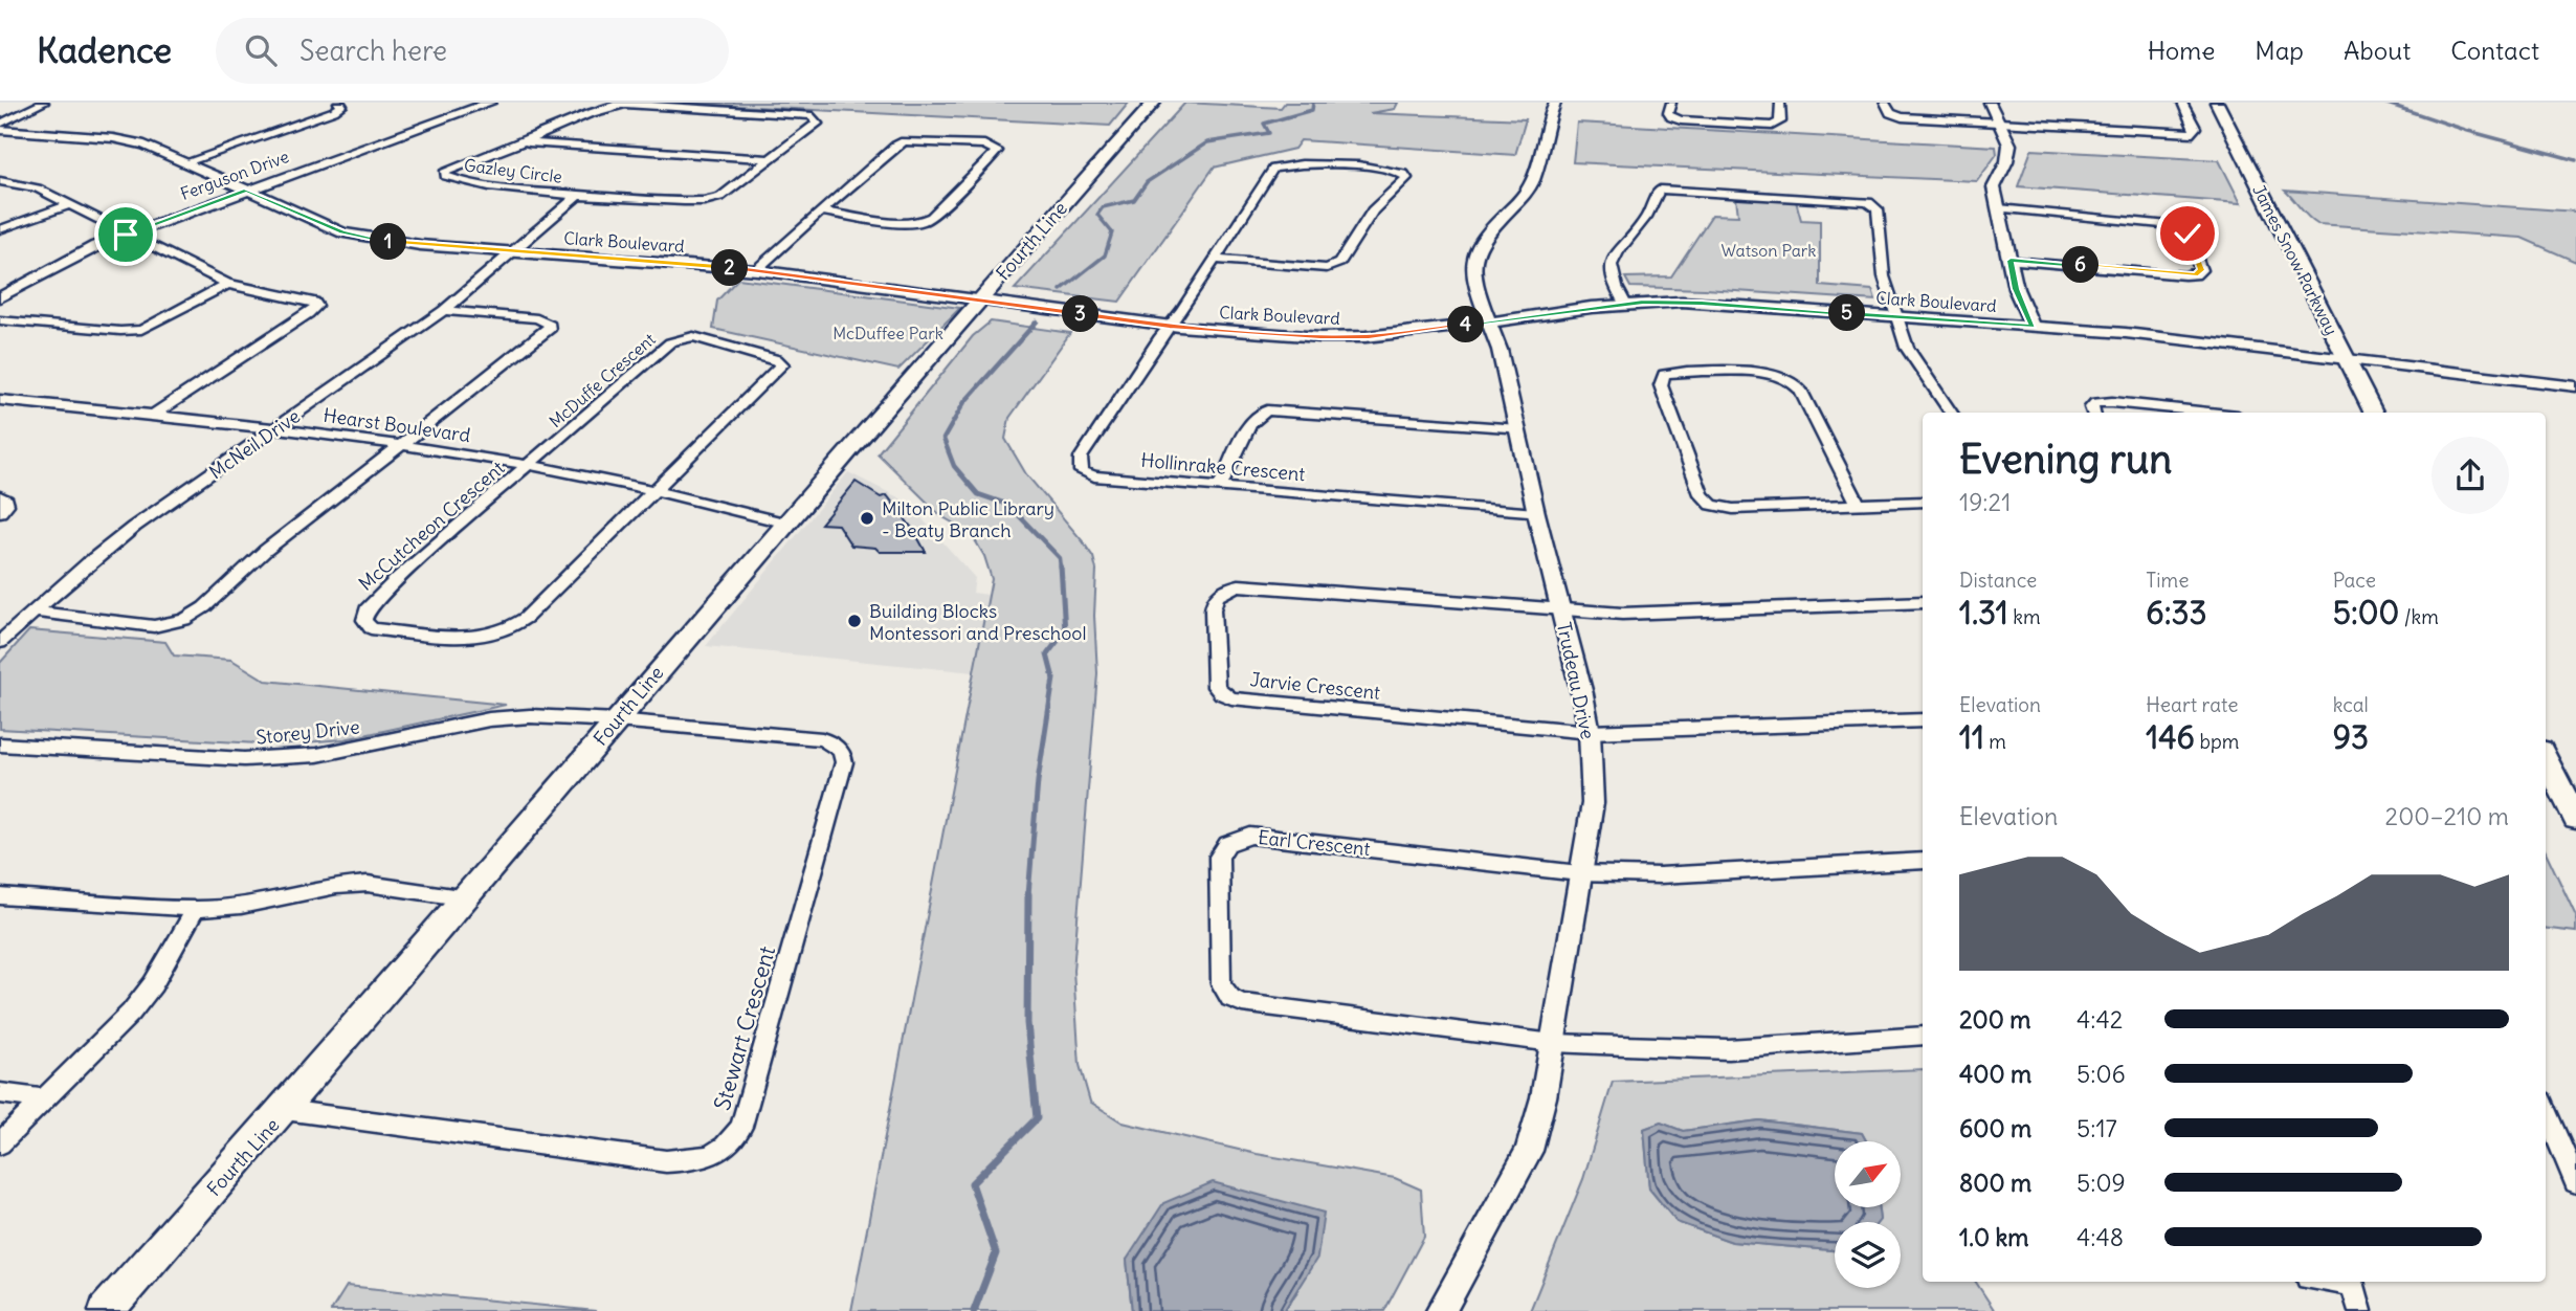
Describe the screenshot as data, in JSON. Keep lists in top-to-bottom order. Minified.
{"streets":{"main road":["Fourth Line","James Snow Parkway"],"street":["Gazley Circle","Ferguson Drive","Clark Boulevard","McDuffe Crescent","Hearst Boulevard","McNeil Drive","Hollinrake Crescent","McCutcheon Crescent","Trudeau Drive","Jarvie Crescent","Storey Drive","Earl Crescent","Stewart Crescent"]},"crossings":[["Gazley Circle","Clark Boulevard"],["Gazley Circle","McNeil Drive"],["Ferguson Drive","Clark Boulevard"],["Fourth Line","Clark Boulevard"],["Fourth Line","Hearst Boulevard"],["Fourth Line","Storey Drive"],["Fourth Line","Stewart Crescent"],["Clark Boulevard","James Snow Parkway"],["Clark Boulevard","McNeil Drive"],["Clark Boulevard","Hollinrake Crescent"],["Clark Boulevard","Trudeau Drive"],["McDuffe Crescent","Hearst Boulevard"],["McDuffe Crescent","McCutcheon Crescent"],["Hearst Boulevard","McNeil Drive"],["Hearst Boulevard","McCutcheon Crescent"],["Hollinrake Crescent","Trudeau Drive"],["Trudeau Drive","Jarvie Crescent"],["Trudeau Drive","Earl Crescent"],["Storey Drive","Stewart Crescent"]],"parks":["Watson Park","McDuffee Park"],"places":["Milton Public Library - Beaty Branch","Building Blocks Montessori and Preschool"],"north":"top right","page":{"header":"Kadence","search":"Search here","nav":["Home","Map","About","Contact"],"pins":["1","6","2","5","3","4"],"heading":["Evening run","19:21"],"stats":[["Distance","1.31 km"],["Time","6:33"],["Pace","5:00 /km"],["Elevation","11 m"],["Heart rate","146 bpm"],["kcal","93"]],"chart":["Elevation","200–210 m"],"list":[{"name":"200 m","note":"4:42"},{"name":"400 m","note":"5:06"},{"name":"600 m","note":"5:17"},{"name":"800 m","note":"5:09"},{"name":"1.0 km","note":"4:48"}]}}
